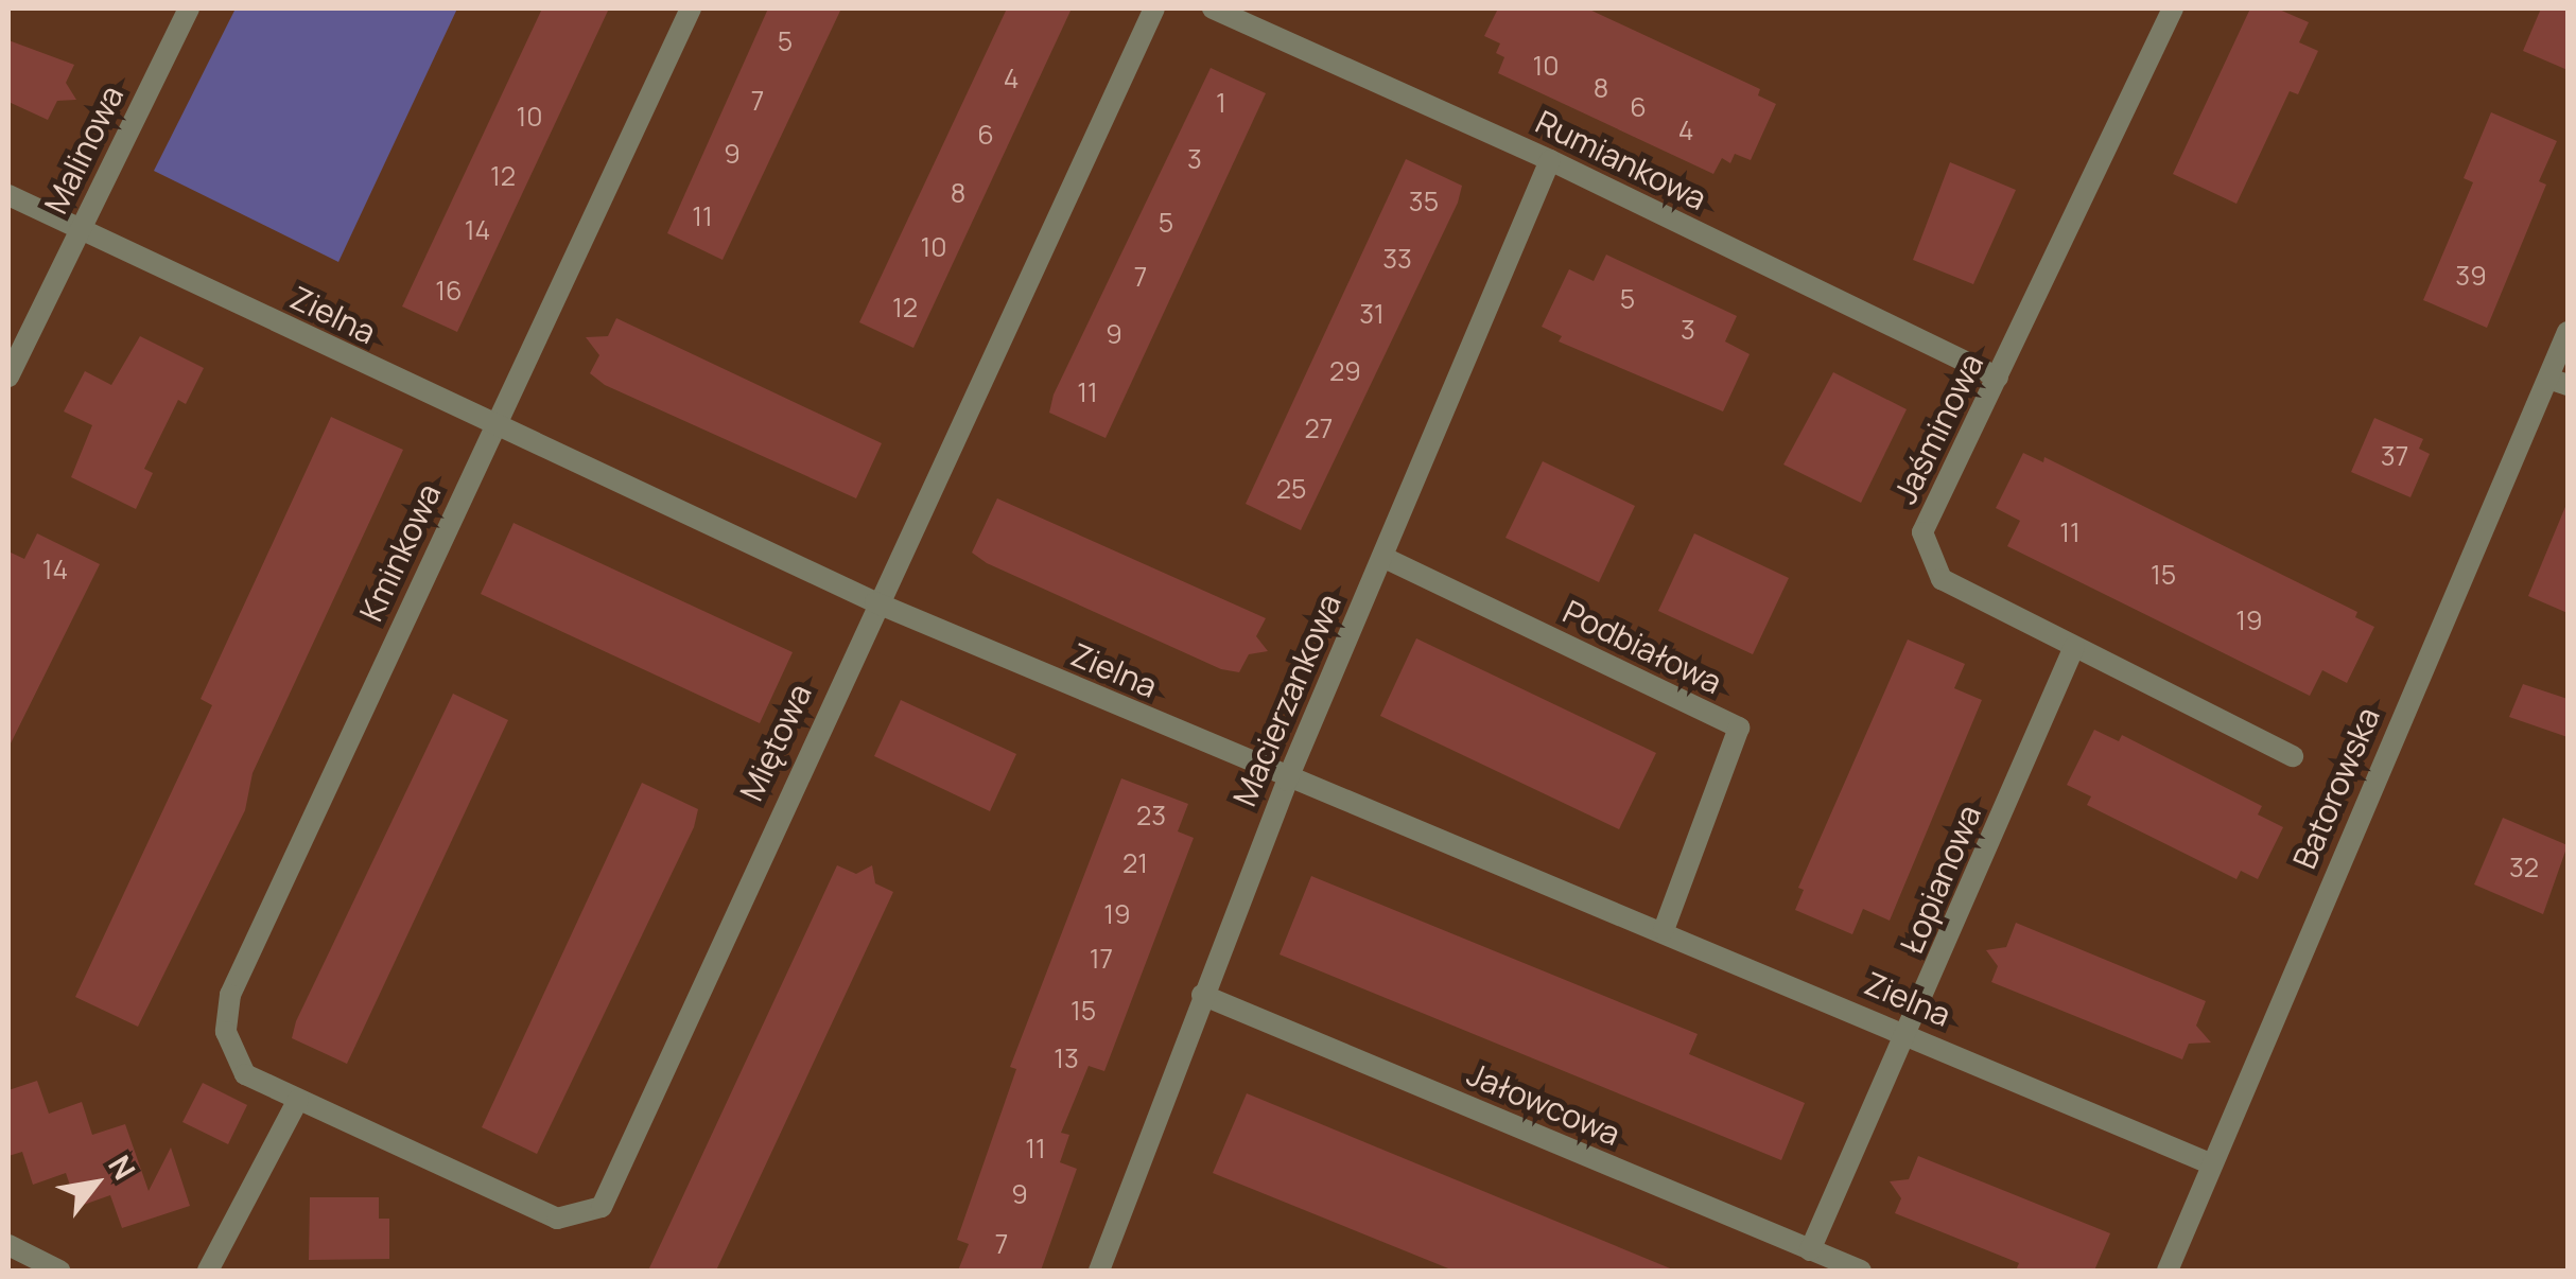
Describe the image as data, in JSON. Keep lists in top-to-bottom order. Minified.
{"streets":{"street":["Malinowa","Rumiankowa","Zielna","Jaśminowa","Kminkowa","Podbiałowa","Macierzankowa","Miętowa","Batorowska","Łopianowa","Jałowcowa"]},"crossings":[["Malinowa","Zielna"],["Rumiankowa","Jaśminowa"],["Rumiankowa","Macierzankowa"],["Zielna","Kminkowa"],["Zielna","Podbiałowa"],["Zielna","Macierzankowa"],["Zielna","Miętowa"],["Zielna","Batorowska"],["Zielna","Łopianowa"],["Jaśminowa","Łopianowa"],["Kminkowa","Miętowa"],["Podbiałowa","Macierzankowa"],["Macierzankowa","Jałowcowa"],["Łopianowa","Jałowcowa"]],"house_numbers":["5","10","4","8","7","1","6","10","4","6","9","3","12","8","35","11","5","14","10","33","39","7","16","5","12","31","3","9","29","11","27","37","25","11","14","15","19","23","21","32","19","17","15","13","11","9","7"],"north":"top right"}
